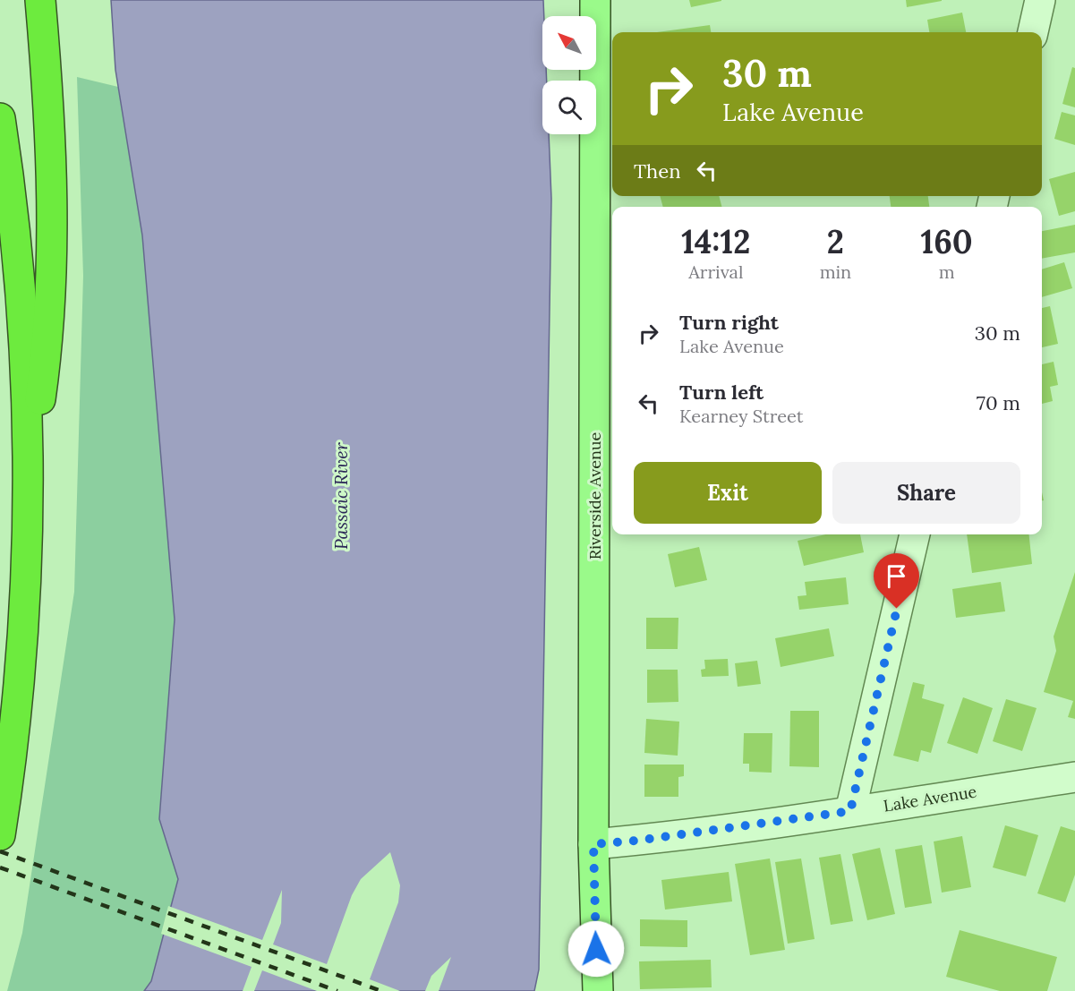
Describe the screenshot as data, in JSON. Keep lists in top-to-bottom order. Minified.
{"streets":{"main road":["Riverside Avenue"],"street":["Lake Avenue"]},"crossings":[["Riverside Avenue","Lake Avenue"]],"water":["Passaic River"],"north":"top left","page":{"turn":["30 m","Lake Avenue"],"then":"Then","eta":["14:12","Arrival","2","min","160","m"],"list":[{"name":"Turn right","note":"Lake Avenue","value":"30 m"},{"name":"Turn left","note":"Kearney Street","value":"70 m"}],"buttons":["Exit","Share"]}}
